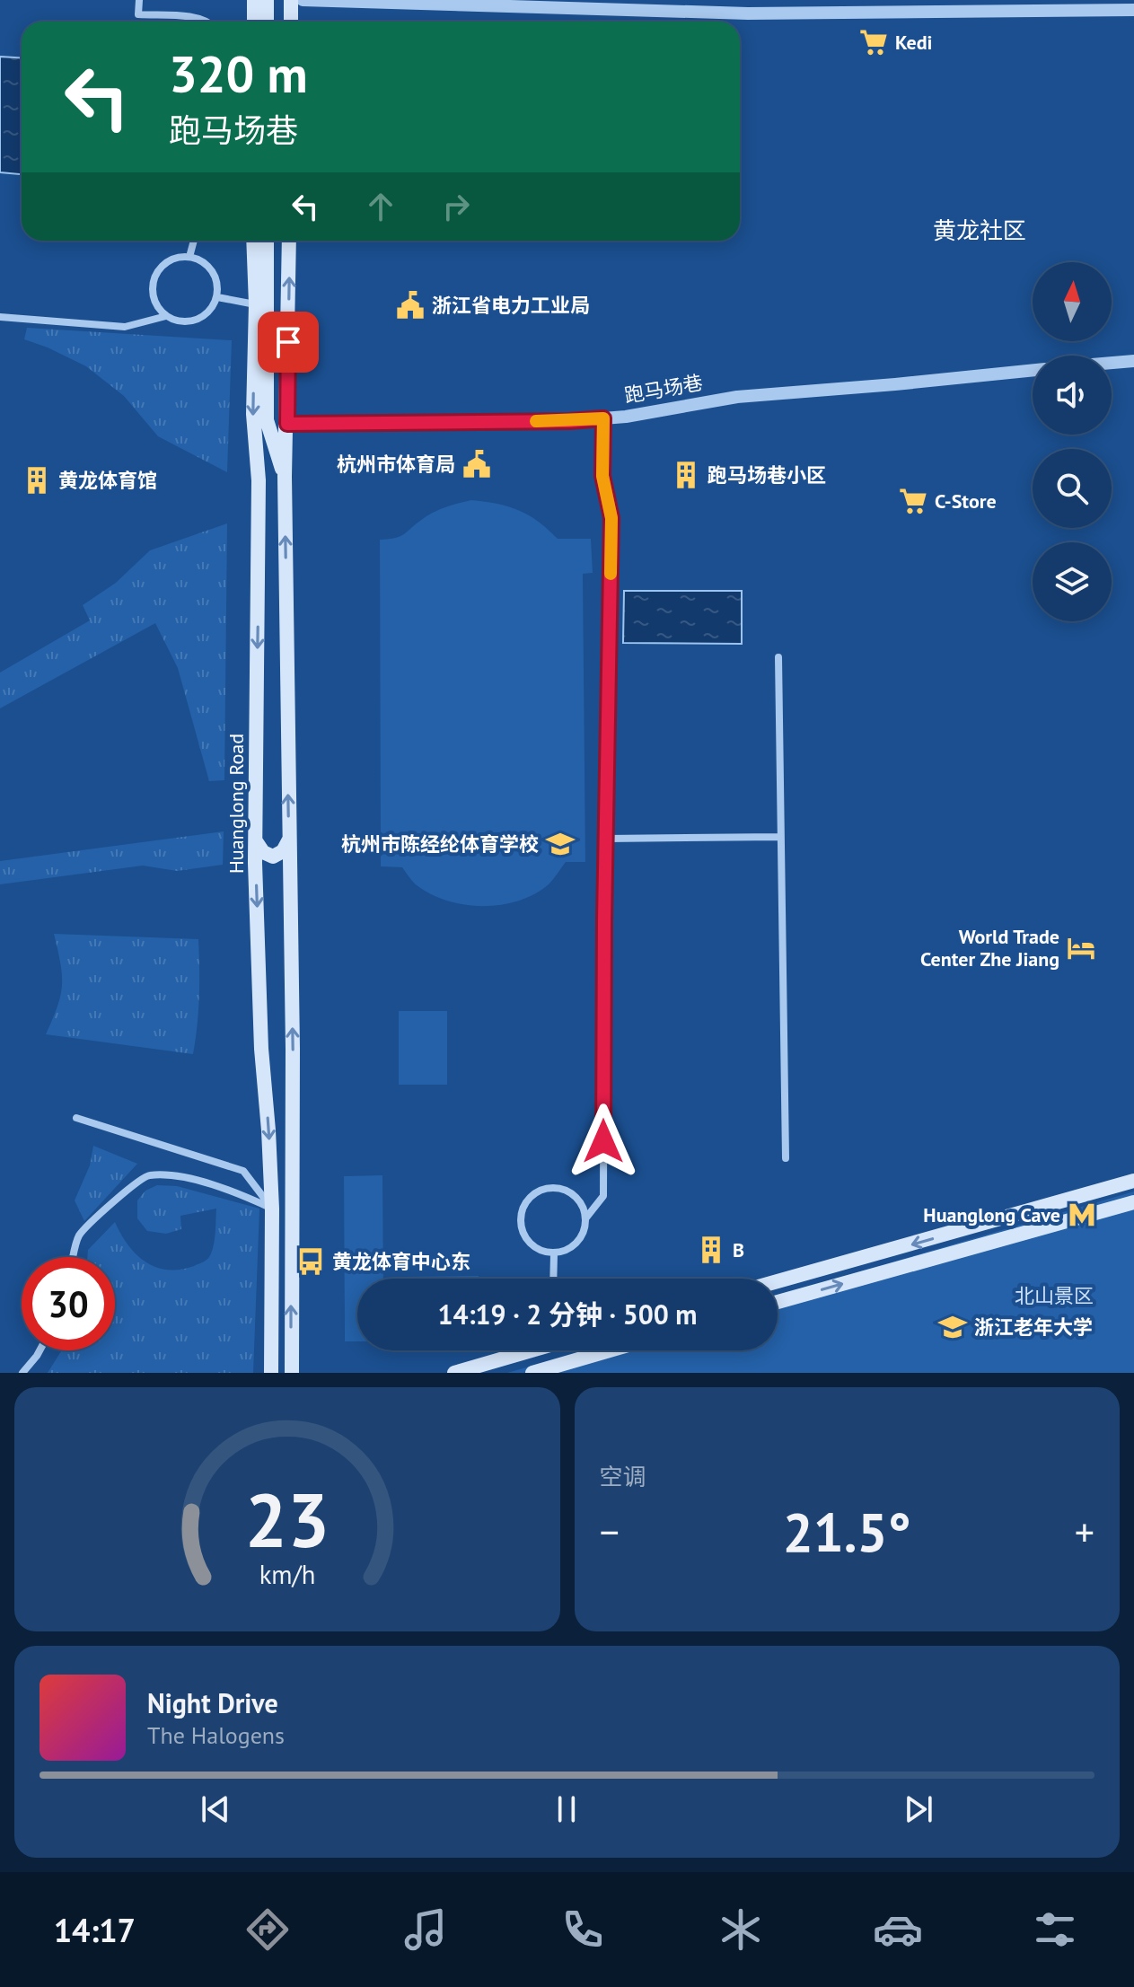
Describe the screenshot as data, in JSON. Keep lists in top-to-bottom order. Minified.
{"streets":{"main road":["Huanglong Road"],"street":["跑马场巷"]},"districts":["黄龙社区"],"parks":["北山景区"],"places":{"supermarket":["Kedi","C-Store"],"public building":["浙江省电力工业局","杭州市体育局"],"building":["跑马场巷小区","黄龙体育馆","B"],"school or university":["杭州市陈经纶体育学校","浙江老年大学"],"hotel":["World Trade Center Zhe Jiang"],"metro station":["Huanglong Cave"],"bus stop":["黄龙体育中心东"]},"north":"top","page":{"turn":["320 m","跑马场巷"],"limit":"30","trip":"14:19 · 2 分钟 · 500 m","tile":"空调","heat":["−","21.5°","+"],"song":["Night Drive","The Halogens"],"tabs":"14:17","gauge":["23","km/h"]}}
